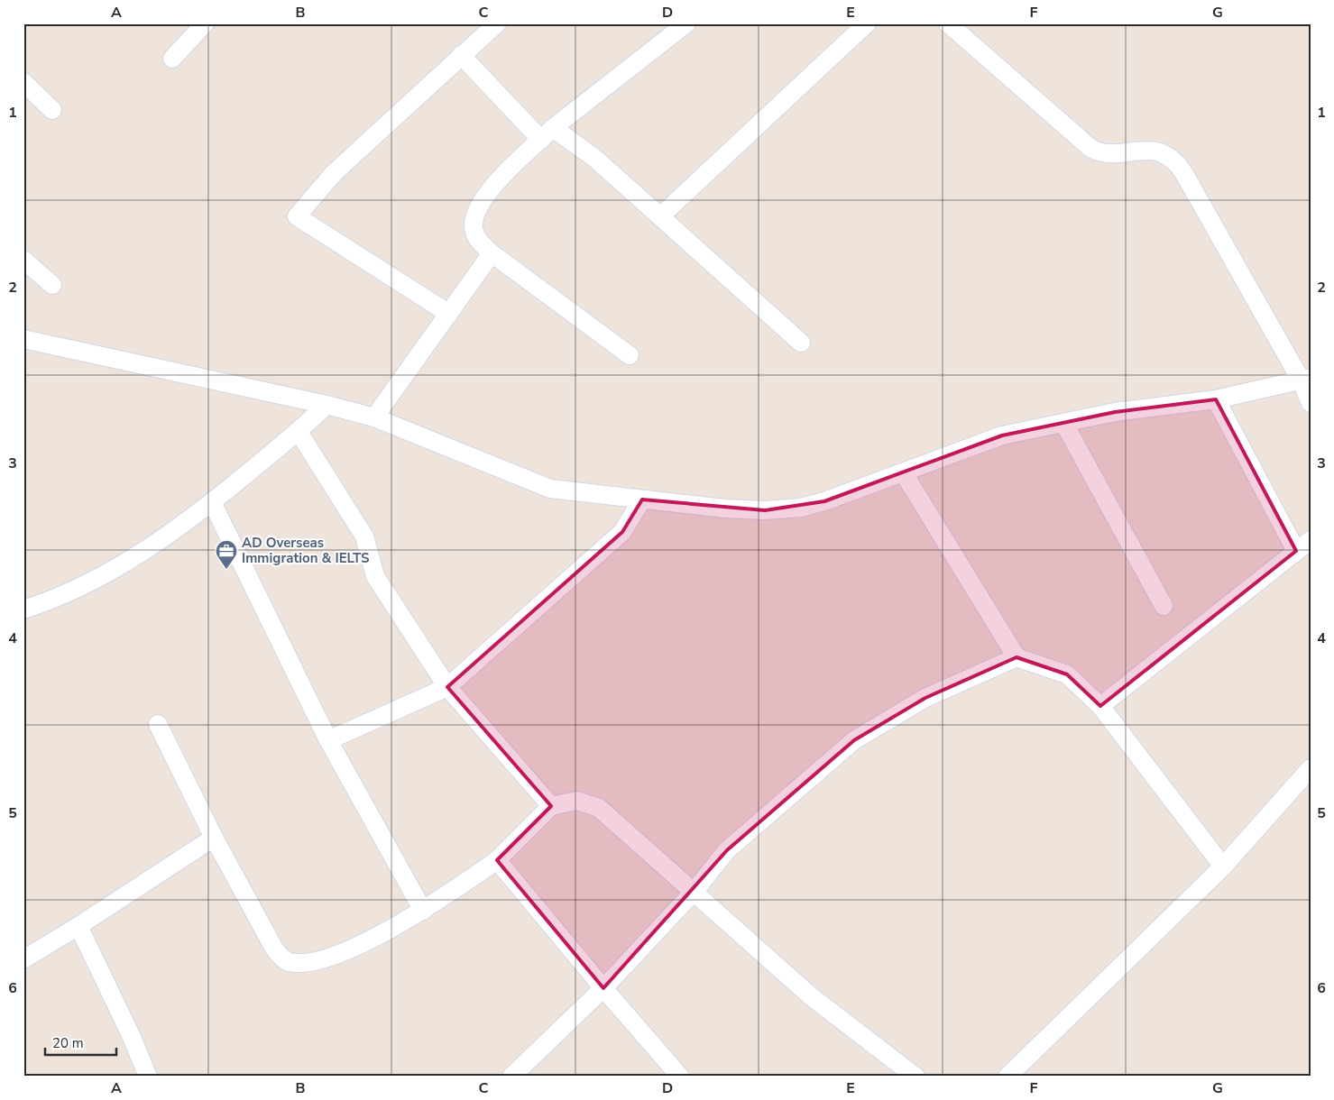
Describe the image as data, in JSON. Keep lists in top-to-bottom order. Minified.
{"places":{"office":["AD Overseas Immigration & IELTS"]},"scale_bar":"20 m","grid":{"columns":["A","B","C","D","E","F","G"],"rows":["1","2","3","4","5","6"]}}
